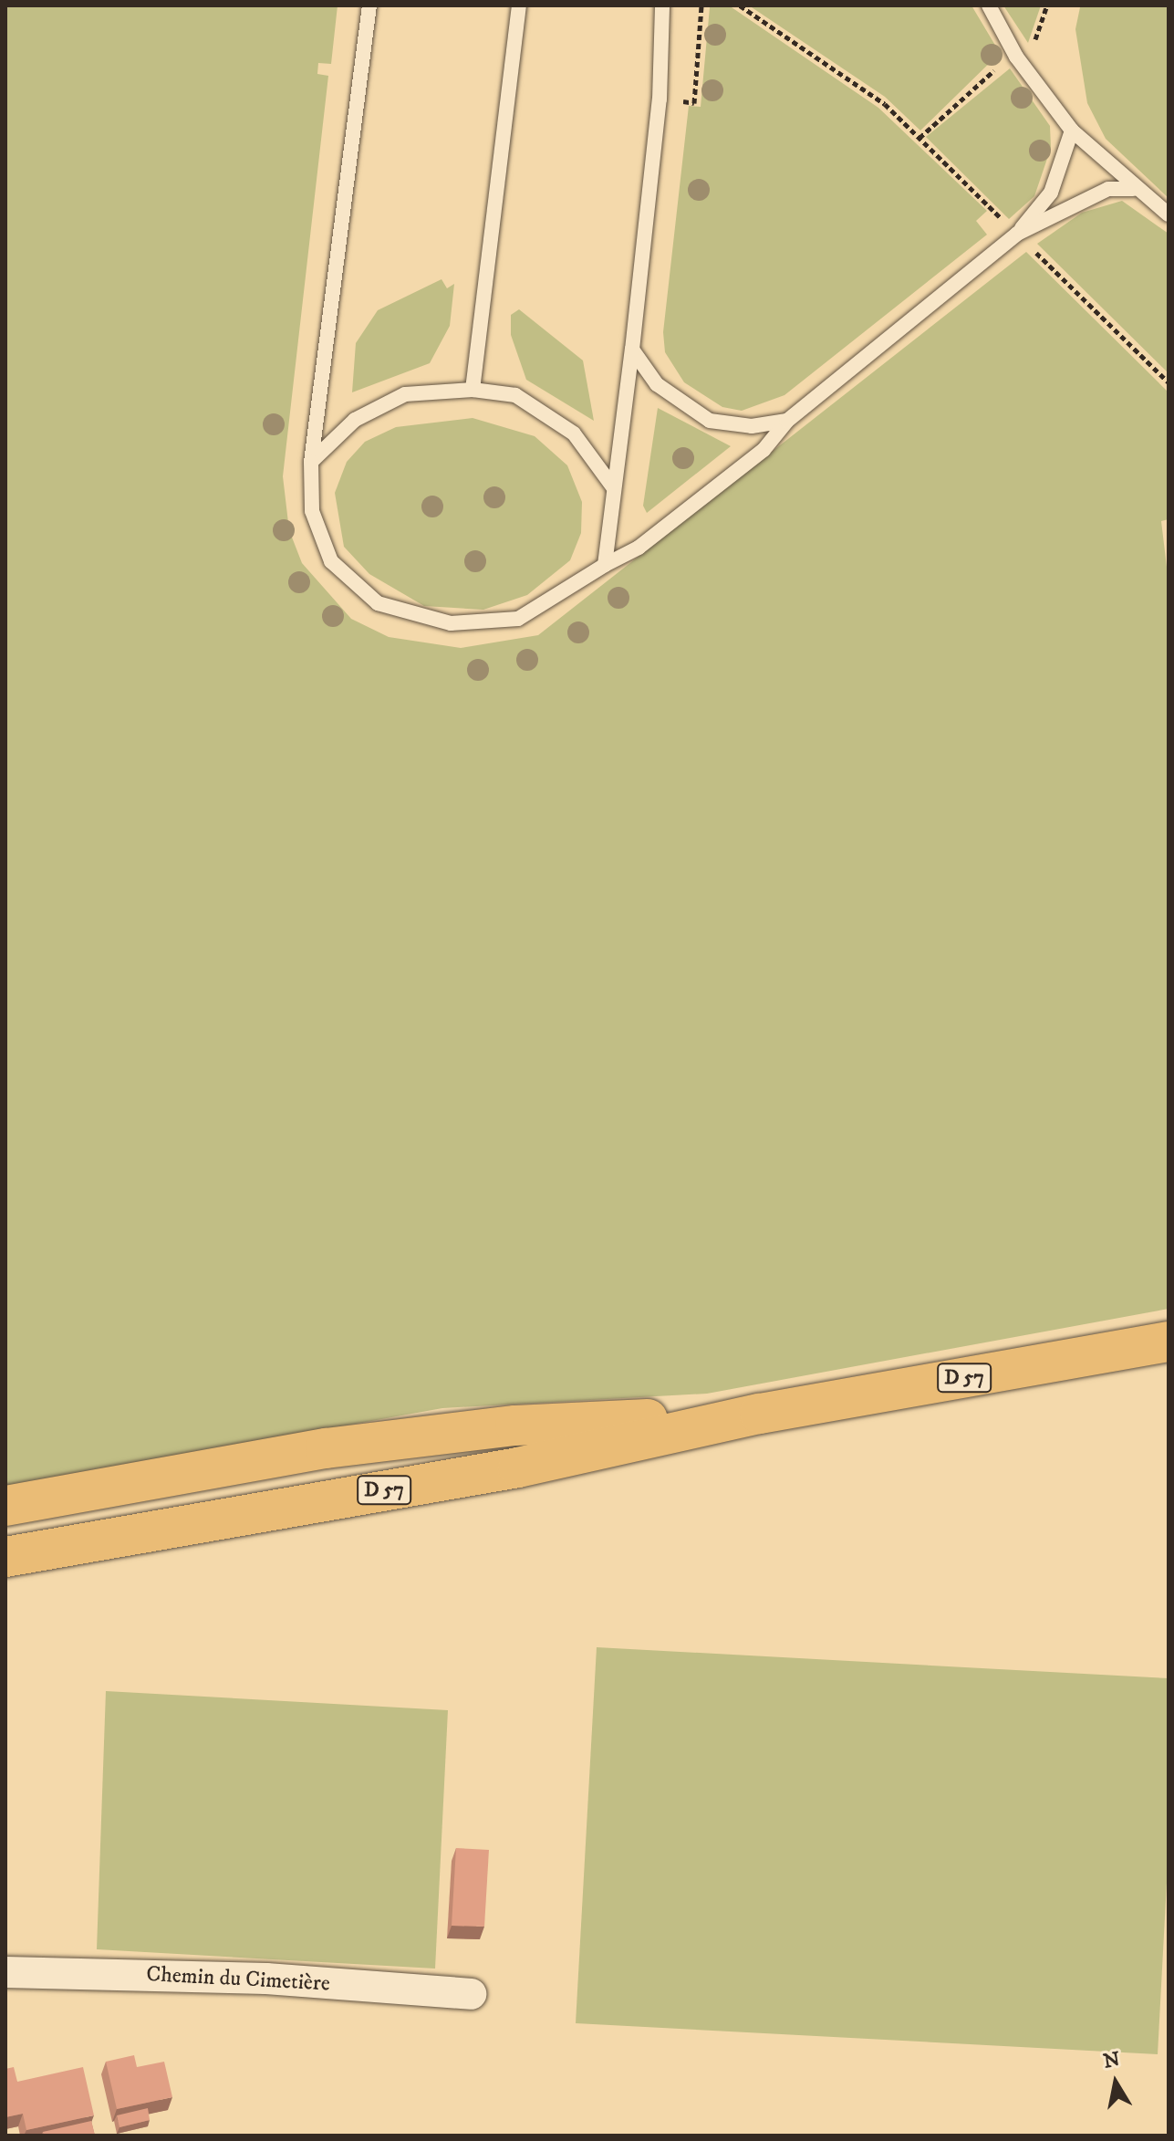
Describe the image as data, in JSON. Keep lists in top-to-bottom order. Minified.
{"streets":{"main road":["D 57"],"street":["Chemin du Cimetière"]},"north":"top"}
